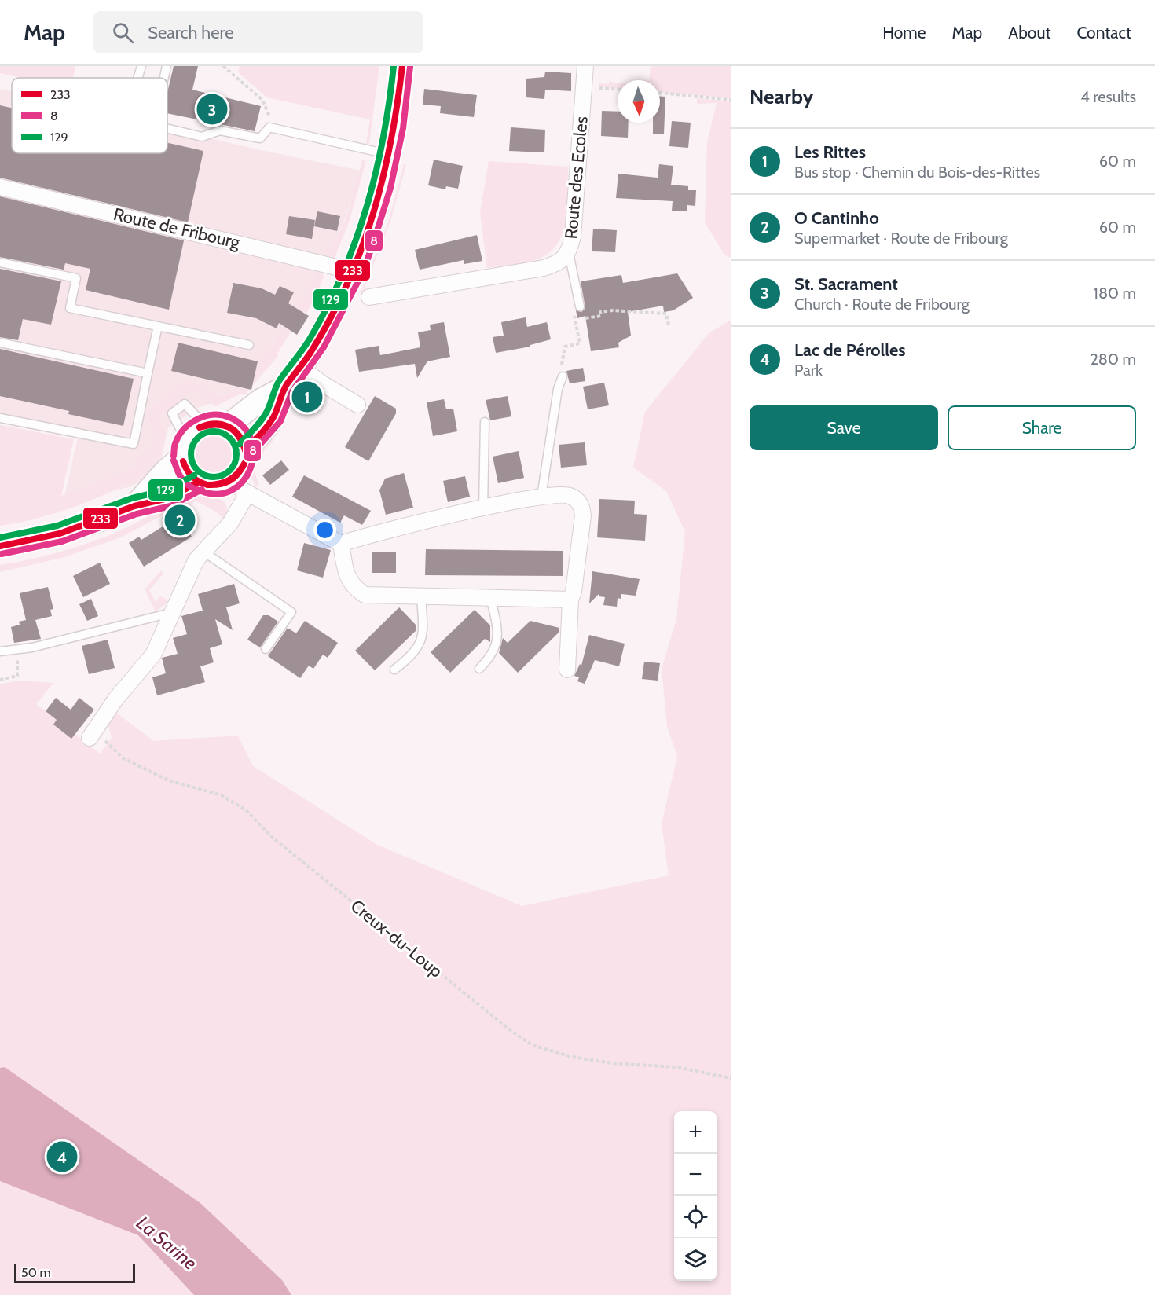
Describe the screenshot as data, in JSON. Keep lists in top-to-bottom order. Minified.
{"streets":{"street":["Route des Ecoles","Route de Fribourg"],"path":["Creux-du-Loup"]},"water":["La Sarine"],"lines":["transit line 233","transit line 129","transit line 8"],"legend":["233","8","129"],"scale_bar":"50 m","north":"bottom","page":{"header":"Map","search":"Search here","nav":["Home","Map","About","Contact"],"heading":["Nearby","4 results"],"pins":["3","1","2","4"],"list":[{"mark":"1","name":"Les Rittes","note":"Bus stop · Chemin du Bois-des-Rittes","value":"60 m"},{"mark":"2","name":"O Cantinho","note":"Supermarket · Route de Fribourg","value":"60 m"},{"mark":"3","name":"St. Sacrament","note":"Church · Route de Fribourg","value":"180 m"},{"mark":"4","name":"Lac de Pérolles","note":"Park","value":"280 m"}],"buttons":["Save","Share"],"map_buttons":["+","−"],"scale":"50 m"}}
